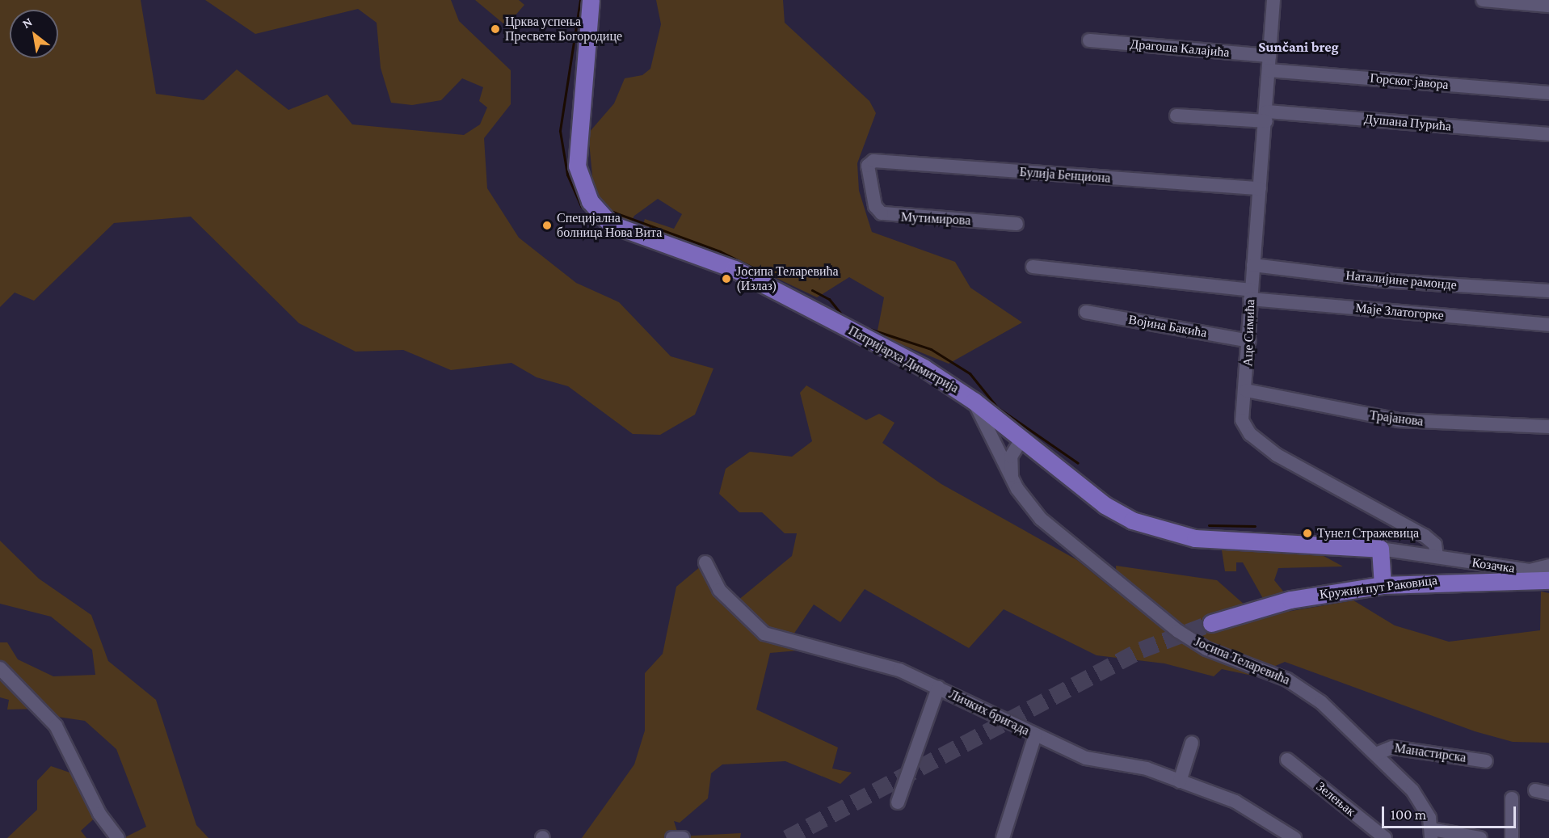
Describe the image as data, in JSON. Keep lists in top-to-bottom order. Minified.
{"streets":{"main road":["Патријарха Димитрија","Кружни пут Раковица"],"street":["Драгоша Калајића","Горског јавора","Душана Пурића","Булија Бенциона","Мутимирова","Наталијине рамонде","Маје Златогорке","Војина Бакића","Аце Симића","Трајанова","Козачка","Јосипа Теларевића","Личких бригада","Манастирска","Зелењак"]},"crossings":[["Драгоша Калајића","Аце Симића"],["Горског јавора","Аце Симића"],["Душана Пурића","Аце Симића"],["Булија Бенциона","Мутимирова"],["Булија Бенциона","Аце Симића"],["Наталијине рамонде","Аце Симића"],["Маје Златогорке","Аце Симића"],["Војина Бакића","Аце Симића"],["Аце Симића","Патријарха Димитрија"],["Аце Симића","Трајанова"],["Аце Симића","Козачка"],["Патријарха Димитрија","Козачка"],["Патријарха Димитрија","Јосипа Теларевића"],["Јосипа Теларевића","Манастирска"]],"districts":["Sunčani breg"],"places":["Црква успења Пресвете Богородице","Специјална болница Нова Вита","Јосипа Теларевића (Излаз)","Тунел Стражевица"],"scale_bar":"100 m","north":"top left"}
